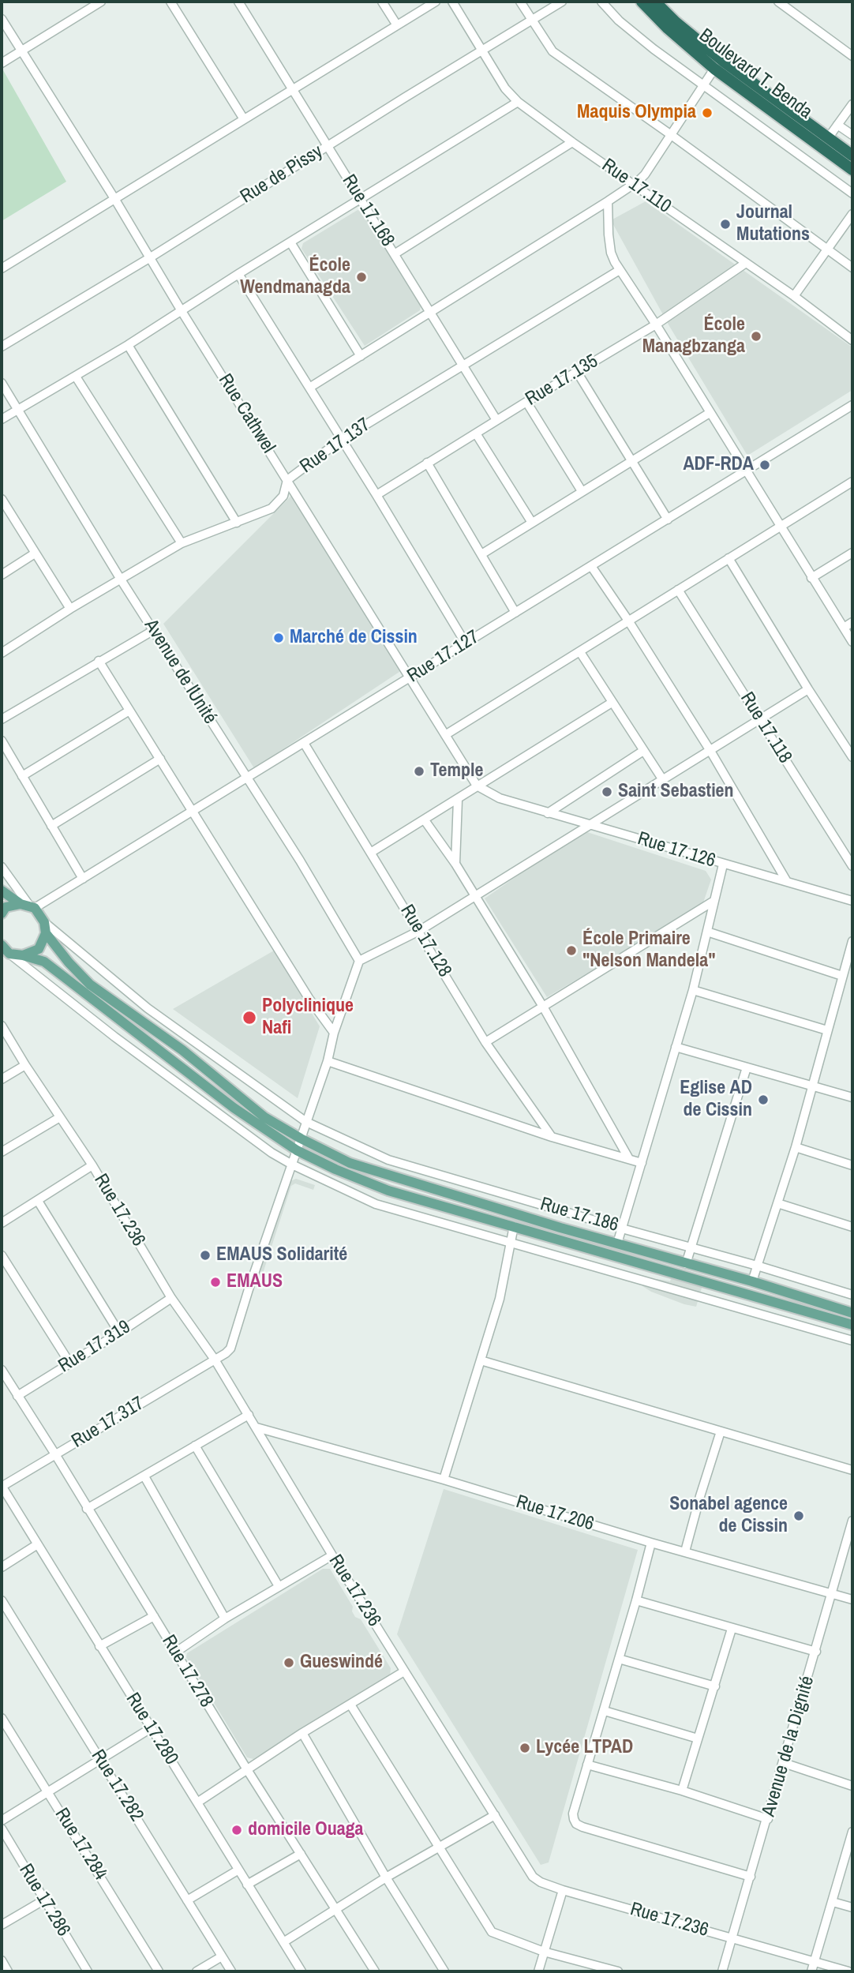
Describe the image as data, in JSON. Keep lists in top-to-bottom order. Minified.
{"streets":{"highway":["Boulevard T. Benda"],"main road":["Rue 17.186"],"street":["Rue de Pissy","Rue 17.110","Rue 17.168","Rue 17.135","Rue Cathwel","Rue 17.137","Rue 17.127","Avenue de l´Unité","Rue 17.118","Rue 17.126","Rue 17.128","Rue 17.236","Rue 17.319","Rue 17.317","Rue 17.206","Rue 17.278","Rue 17.280","Avenue de la Dignité","Rue 17.282","Rue 17.284","Rue 17.286"]},"crossings":[["Rue de Pissy","Rue 17.110"],["Rue de Pissy","Rue 17.168"],["Rue de Pissy","Rue Cathwel"],["Rue 17.110","Rue 17.135"],["Rue 17.168","Rue 17.135"],["Rue 17.168","Rue 17.137"],["Rue Cathwel","Rue 17.137"],["Rue Cathwel","Rue 17.127"],["Rue Cathwel","Rue 17.126"],["Rue 17.137","Avenue de l´Unité"],["Rue 17.127","Avenue de l´Unité"],["Rue 17.127","Rue 17.128"],["Avenue de l´Unité","Rue 17.317"],["Rue 17.236","Rue 17.319"],["Rue 17.236","Rue 17.317"],["Rue 17.236","Rue 17.206"],["Rue 17.236","Avenue de la Dignité"],["Rue 17.186","Rue 17.317"],["Rue 17.319","Rue 17.278"],["Rue 17.317","Rue 17.278"],["Rue 17.317","Rue 17.280"],["Rue 17.206","Avenue de la Dignité"]],"places":["Maquis Olympia","Journal Mutations","École Wendmanagda","École Managbzanga","ADF-RDA","Marché de Cissin","Temple","Saint Sebastien","École Primaire \"Nelson Mandela\"","Polyclinique Nafi","Eglise AD de Cissin","EMAUS Solidarité","EMAUS","Sonabel agence de Cissin","Gueswindé","Lycée LTPAD","domicile Ouaga"]}
